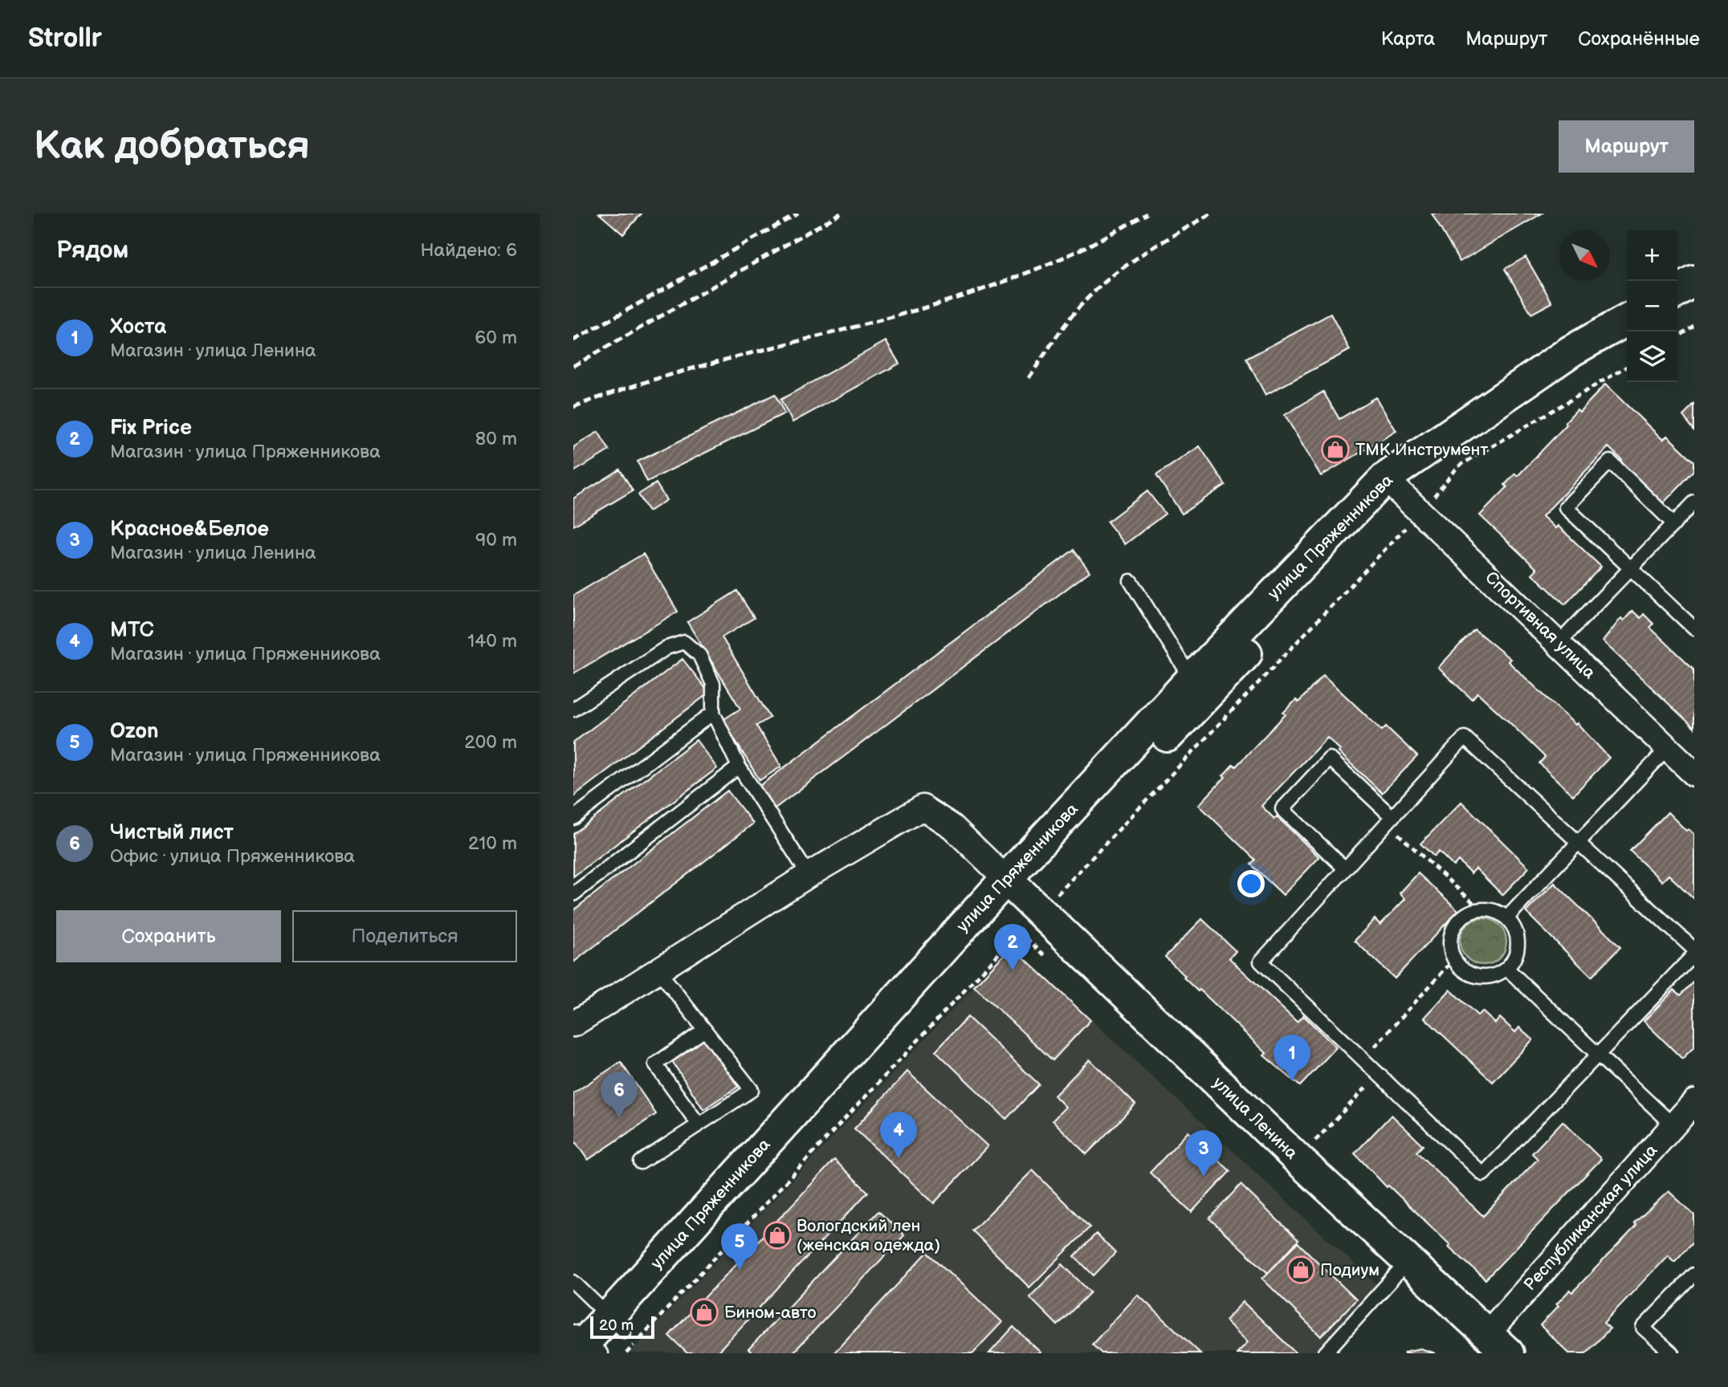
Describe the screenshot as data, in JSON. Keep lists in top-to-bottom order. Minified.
{"streets":{"main road":["улица Пряженникова","улица Ленина"],"street":["Спортивная улица","Республиканская улица"]},"crossings":[["улица Пряженникова","Спортивная улица"],["улица Пряженникова","улица Ленина"],["улица Ленина","Республиканская улица"]],"places":{"shop":["ТМК Инструмент","Вологдский лен (женская одежда)","Подиум","Бином-авто"]},"scale_bar":"20 m","north":"bottom right","page":{"header":"Strollr","nav":["Карта","Маршрут","Сохранённые"],"buttons":["Маршрут",["Сохранить","Поделиться"]],"title":"Как добраться","heading":["Рядом","Найдено: 6"],"map_buttons":["+","−"],"list":[{"mark":"1","name":"Хоста","note":"Магазин · улица Ленина","value":"60 m"},{"mark":"2","name":"Fix Price","note":"Магазин · улица Пряженникова","value":"80 m"},{"mark":"3","name":"Красное&Белое","note":"Магазин · улица Ленина","value":"90 m"},{"mark":"4","name":"МТС","note":"Магазин · улица Пряженникова","value":"140 m"},{"mark":"5","name":"Ozon","note":"Магазин · улица Пряженникова","value":"200 m"},{"mark":"6","name":"Чистый лист","note":"Офис · улица Пряженникова","value":"210 m"}],"pins":["2","1","6","4","3","5"],"scale":"20 m"}}
